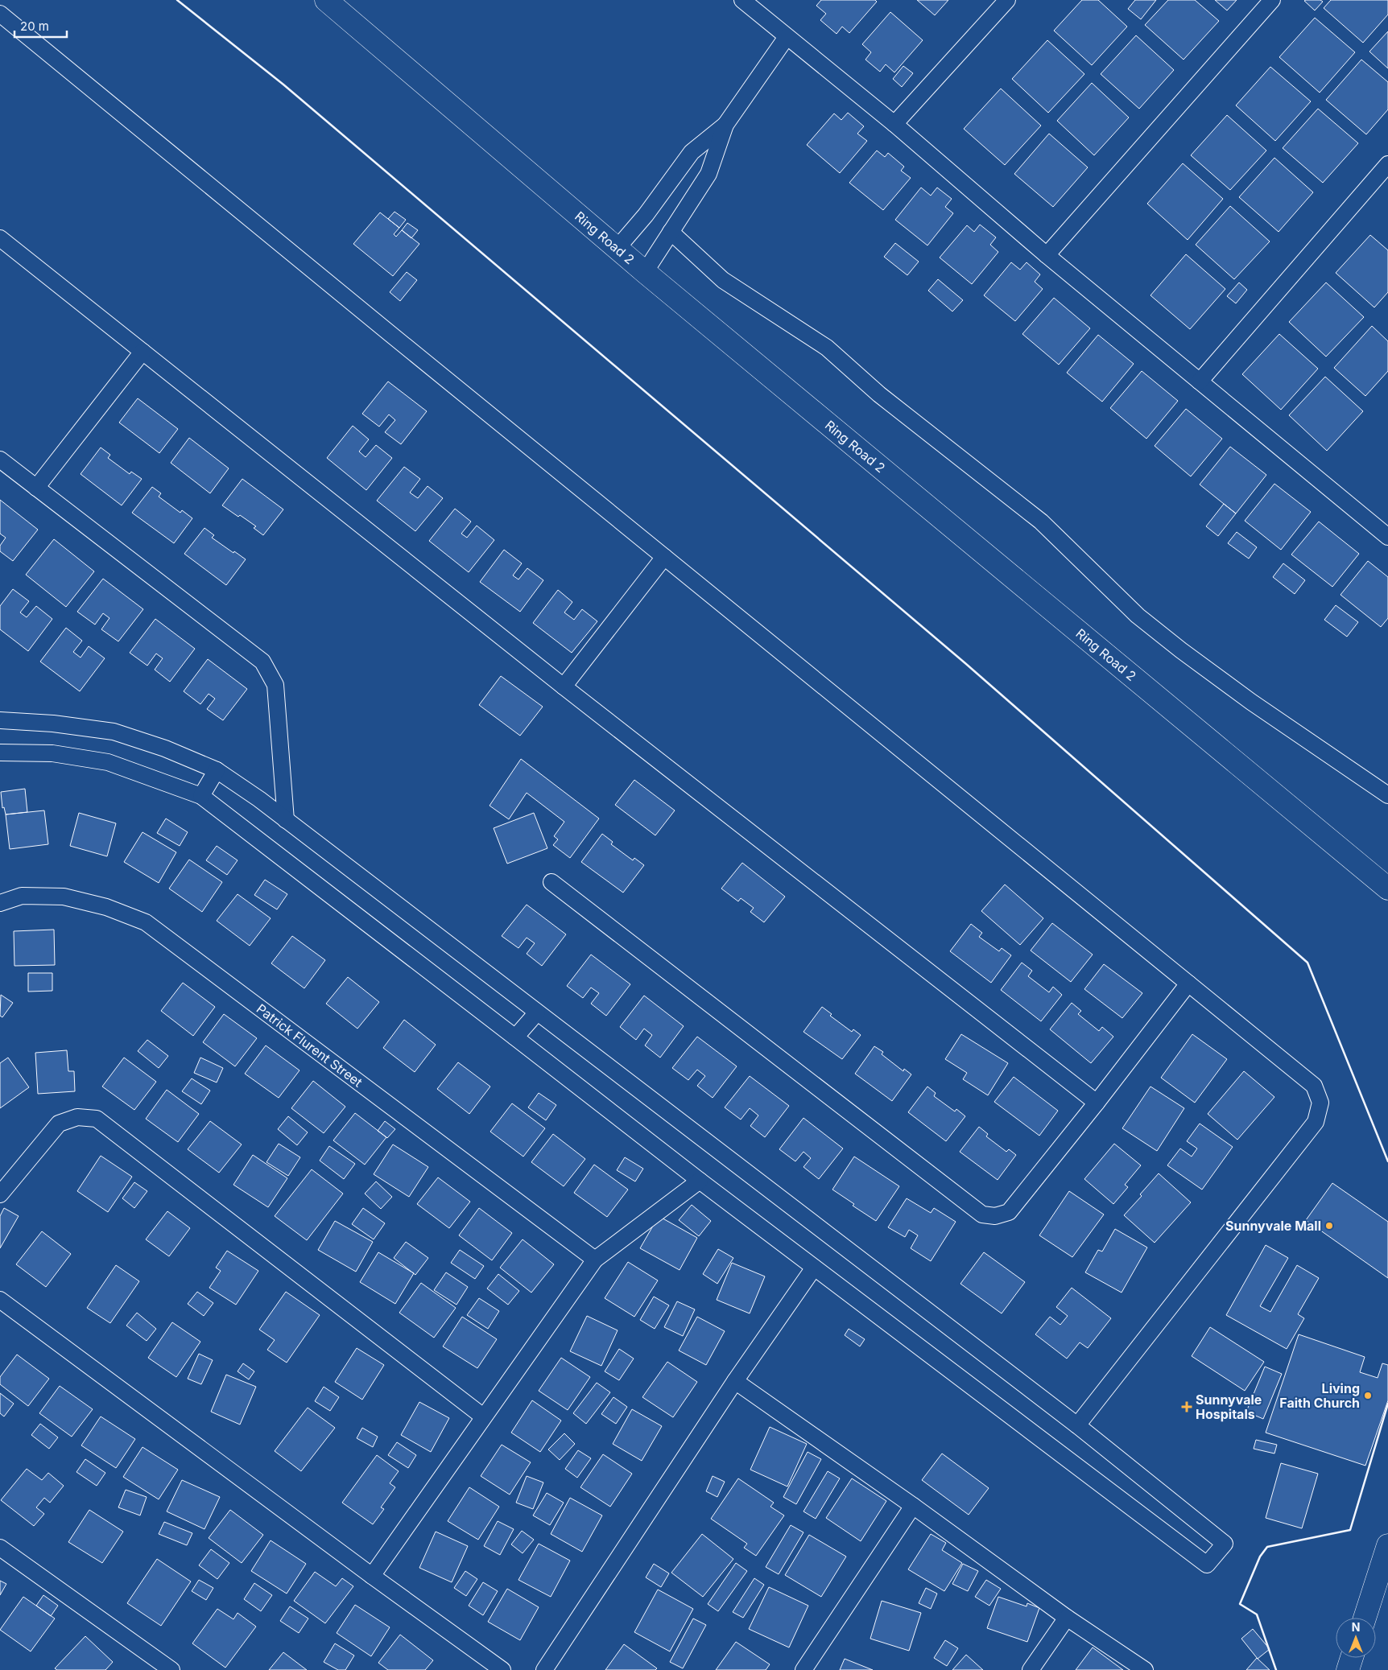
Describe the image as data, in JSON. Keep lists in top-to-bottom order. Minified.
{"streets":{"main road":["Ring Road 2"],"street":["Patrick Flurent Street"]},"places":{"other":["Sunnyvale Mall","Living Faith Church"],"health":["Sunnyvale Hospitals"]},"scale_bar":"20 m","north":"top"}
